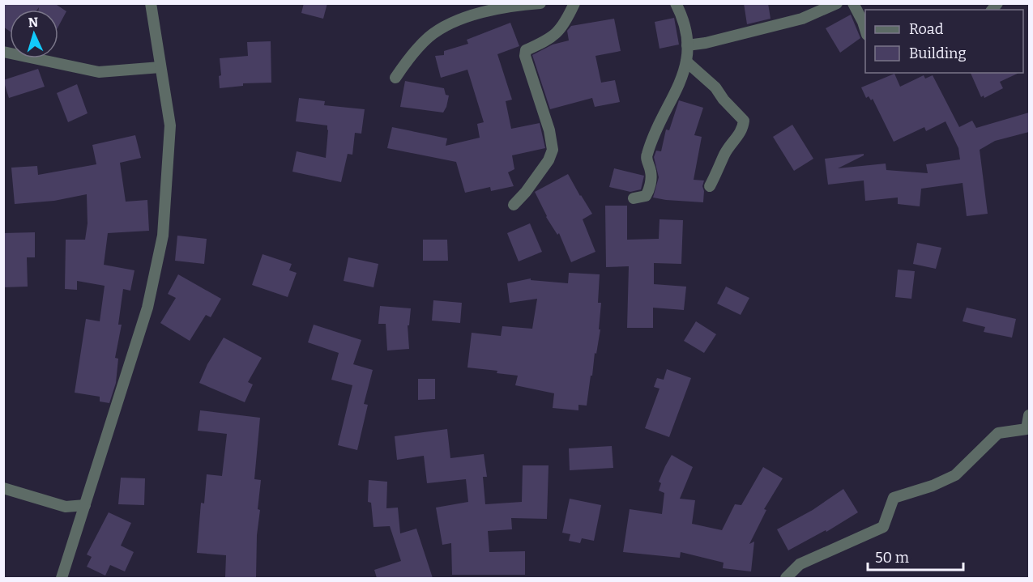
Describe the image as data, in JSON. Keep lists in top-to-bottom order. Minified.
{"legend":["Road","Building"],"scale_bar":"50 m","north":"top"}
